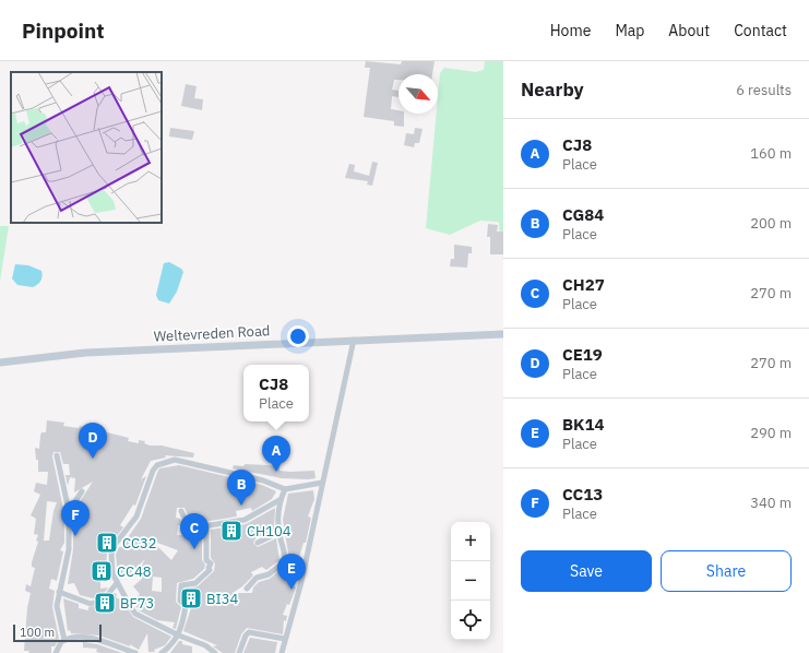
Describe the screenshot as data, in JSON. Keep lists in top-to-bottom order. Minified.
{"streets":{"street":["Weltevreden Road"]},"places":{"building":["CH104","CC32","CC48","BI34","BF73"]},"scale_bar":"100 m","north":"bottom right","page":{"header":"Pinpoint","nav":["Home","Map","About","Contact"],"heading":["Nearby","6 results"],"list":[{"mark":"A","name":"CJ8","note":"Place","value":"160 m"},{"mark":"B","name":"CG84","note":"Place","value":"200 m"},{"mark":"C","name":"CH27","note":"Place","value":"270 m"},{"mark":"D","name":"CE19","note":"Place","value":"270 m"},{"mark":"E","name":"BK14","note":"Place","value":"290 m"},{"mark":"F","name":"CC13","note":"Place","value":"340 m"}],"popup":["CJ8","Place"],"pins":["D","A","B","F","C","E"],"map_buttons":["+","−"],"buttons":["Save","Share"],"scale":"100 m"}}
